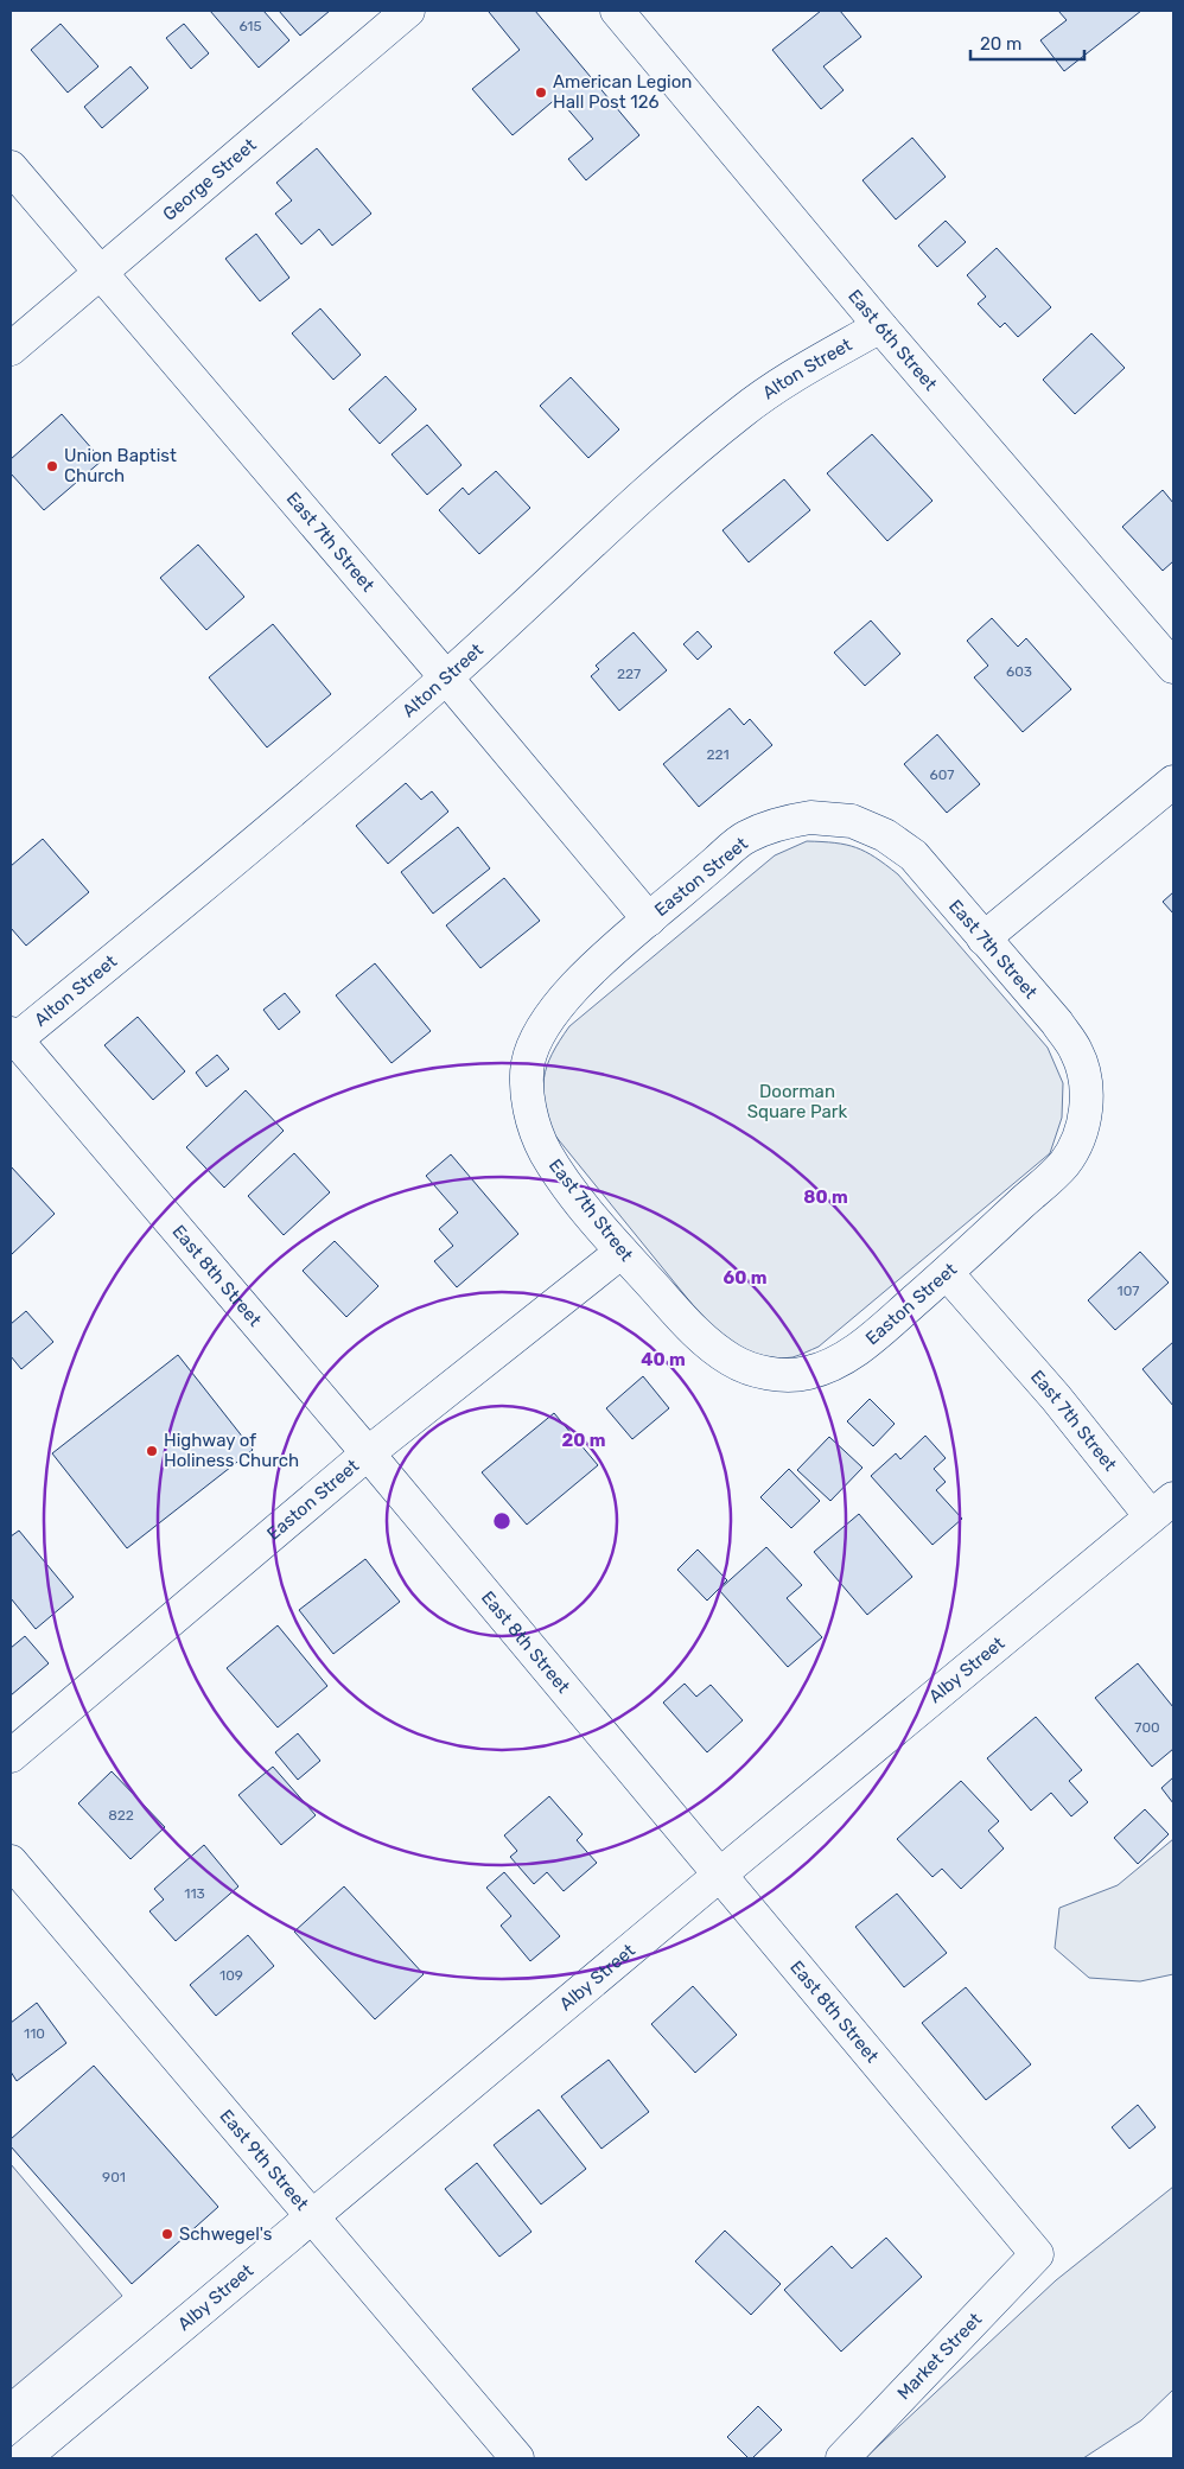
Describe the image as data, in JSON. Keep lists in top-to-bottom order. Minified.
{"streets":{"street":["George Street","East 6th Street","Alton Street","East 7th Street","Easton Street","East 8th Street","Alby Street","East 9th Street","Market Street"]},"crossings":[["George Street","East 7th Street"],["East 6th Street","Alton Street"],["Alton Street","East 7th Street"],["Alton Street","East 8th Street"],["East 7th Street","Easton Street"],["East 7th Street","Alby Street"],["Easton Street","East 8th Street"],["East 8th Street","Alby Street"],["East 8th Street","Market Street"],["Alby Street","East 9th Street"]],"parks":["Doorman Square Park"],"places":["American Legion Hall Post 126","Union Baptist Church","Highway of Holiness Church","Schwegel's"],"house_numbers":["615","603","227","221","607","107","700","822","113","109","110","901"],"scale_bar":"20 m","rings":["80 m","60 m","40 m","20 m"]}
